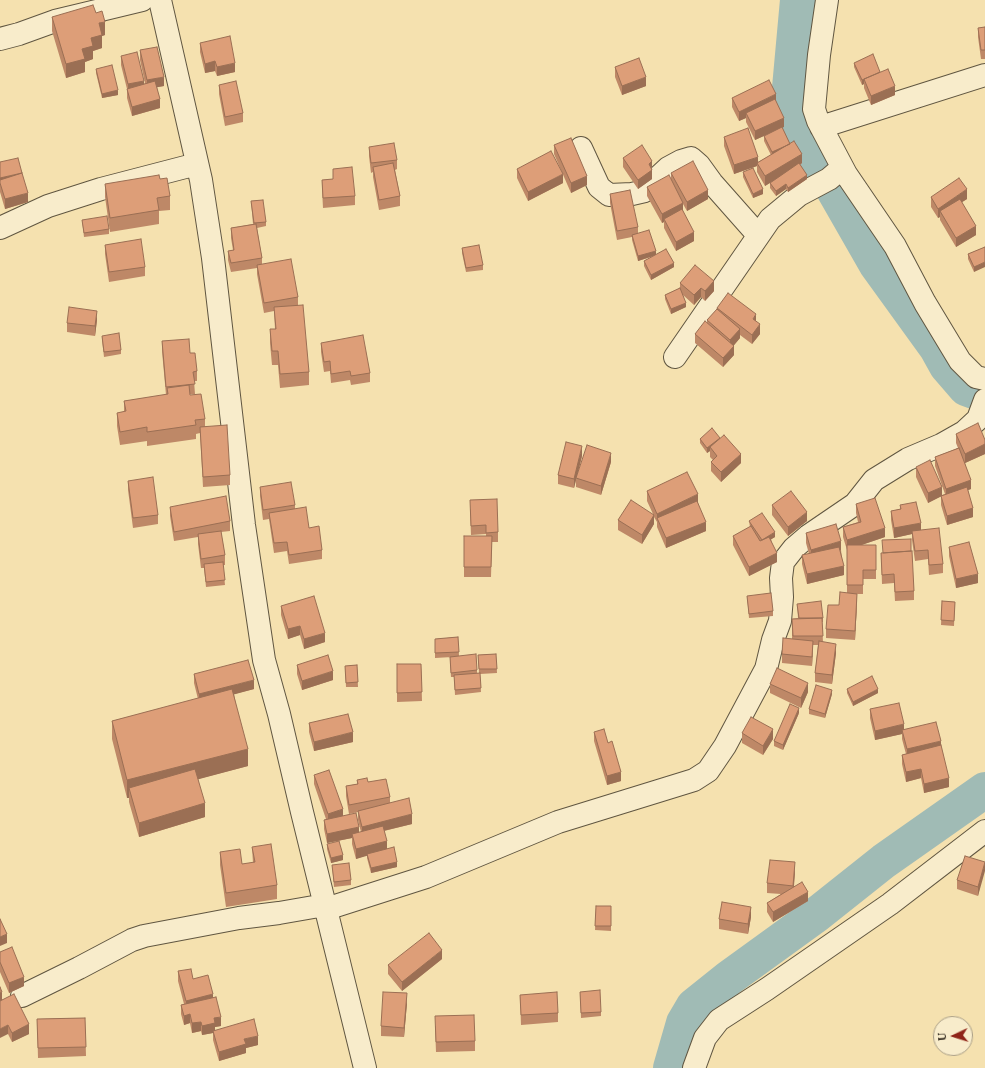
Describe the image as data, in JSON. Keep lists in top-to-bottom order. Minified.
{"north":"left"}
